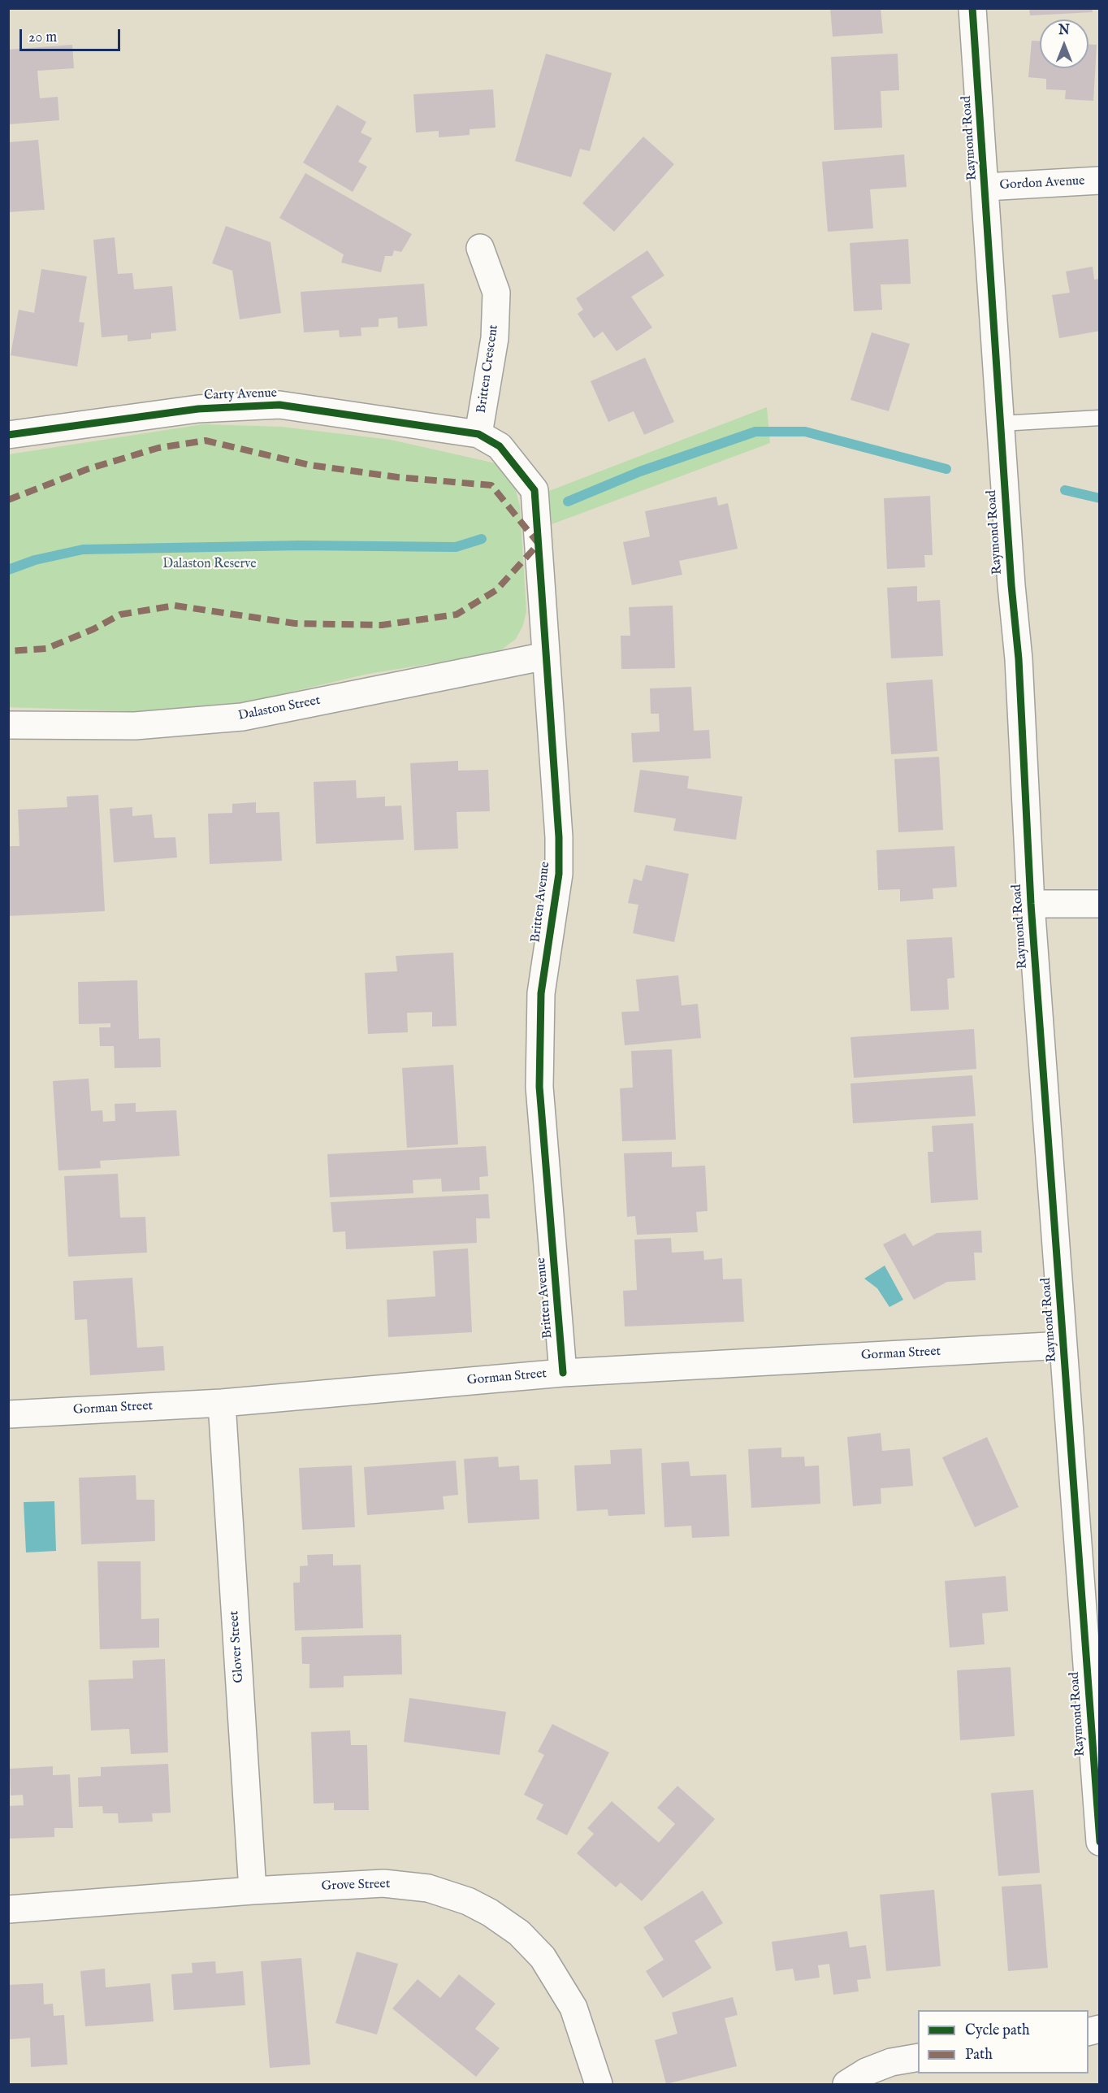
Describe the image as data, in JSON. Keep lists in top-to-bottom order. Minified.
{"streets":{"street":["Raymond Road","Gordon Avenue","Britten Crescent","Carty Avenue","Dalaston Street","Britten Avenue","Gorman Street","Glover Street","Grove Street"]},"crossings":[["Raymond Road","Gordon Avenue"],["Raymond Road","Gorman Street"],["Britten Crescent","Carty Avenue"],["Britten Crescent","Britten Avenue"],["Carty Avenue","Britten Avenue"],["Dalaston Street","Britten Avenue"],["Britten Avenue","Gorman Street"],["Gorman Street","Glover Street"],["Glover Street","Grove Street"]],"parks":["Dalaston Reserve"],"legend":["Cycle path","Path"],"scale_bar":"20 m","north":"top"}
